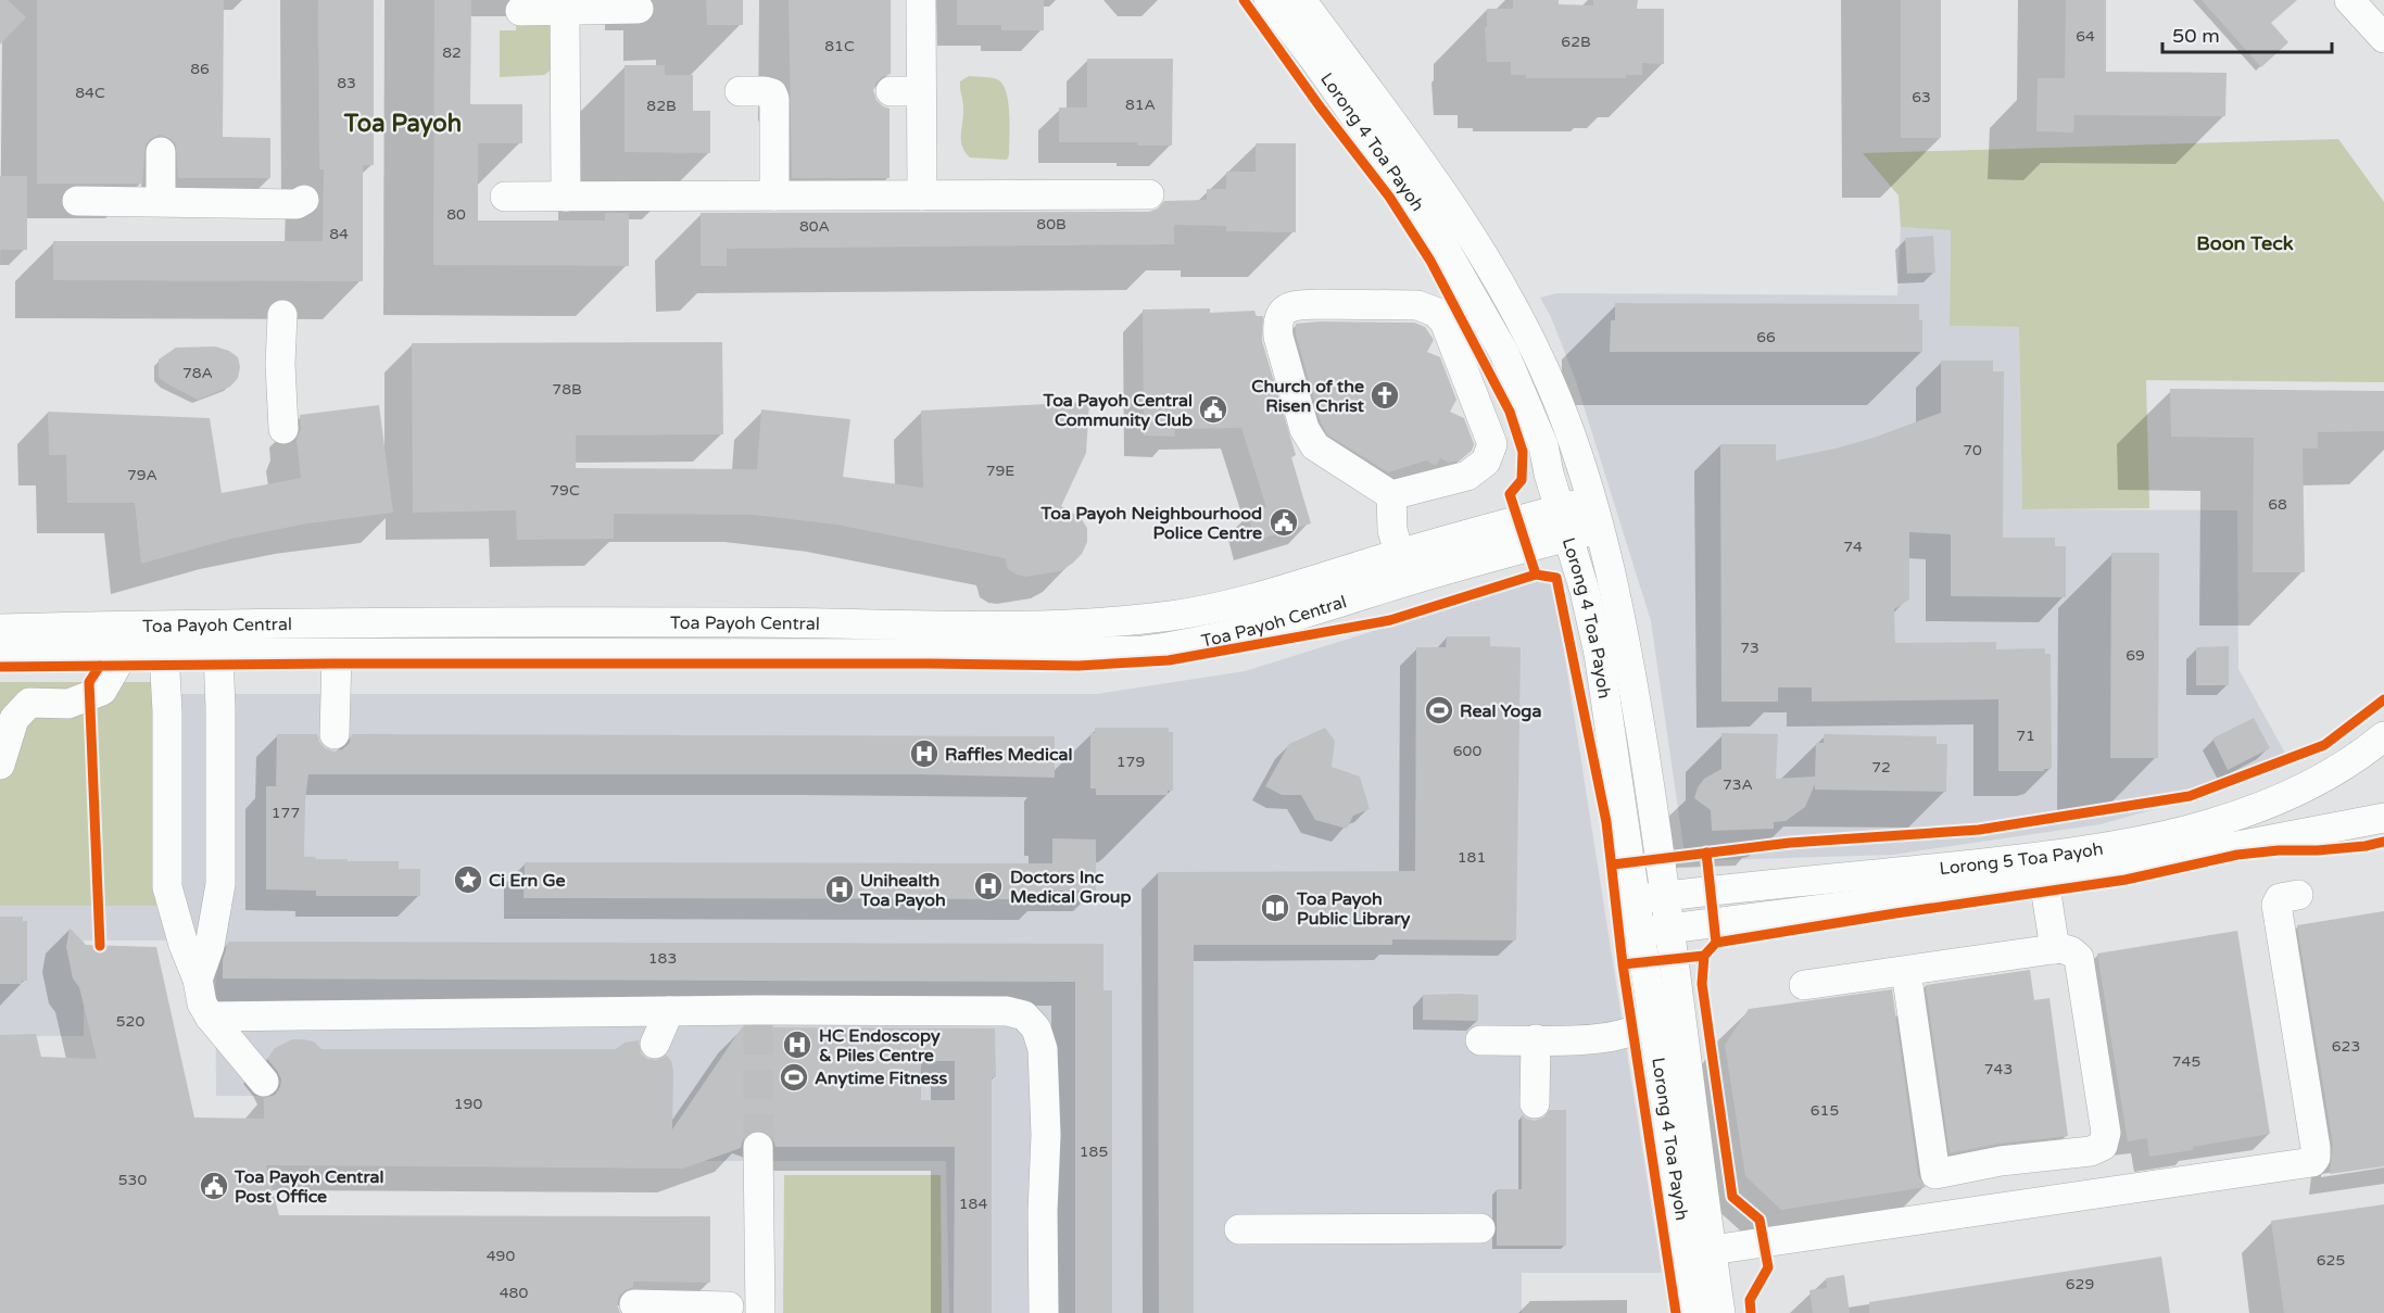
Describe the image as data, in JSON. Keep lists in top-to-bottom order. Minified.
{"streets":{"street":["Lorong 4 Toa Payoh","Toa Payoh Central","Lorong 5 Toa Payoh"]},"crossings":[["Lorong 4 Toa Payoh","Toa Payoh Central"],["Lorong 4 Toa Payoh","Lorong 5 Toa Payoh"]],"districts":["Toa Payoh","Boon Teck"],"places":{"church":["Church of the Risen Christ"],"public building":["Toa Payoh Central Community Club","Toa Payoh Neighbourhood Police Centre","Toa Payoh Central Post Office"],"sports":["Real Yoga","Anytime Fitness"],"hospital":["Raffles Medical","Doctors Inc Medical Group","Unihealth Toa Payoh","HC Endoscopy & Piles Centre"],"place":["Ci Ern Ge"],"library":["Toa Payoh Public Library"]},"house_numbers":["64","62B","81C","82","86","83","84C","63","81A","82B","80","80B","80A","84","66","78A","78B","70","79E","79A","79C","68","74","73","69","71","600","179","72","73A","177","181","183","520","623","745","743","190","615","185","530","184","490","625","629","480"],"scale_bar":"50 m"}
